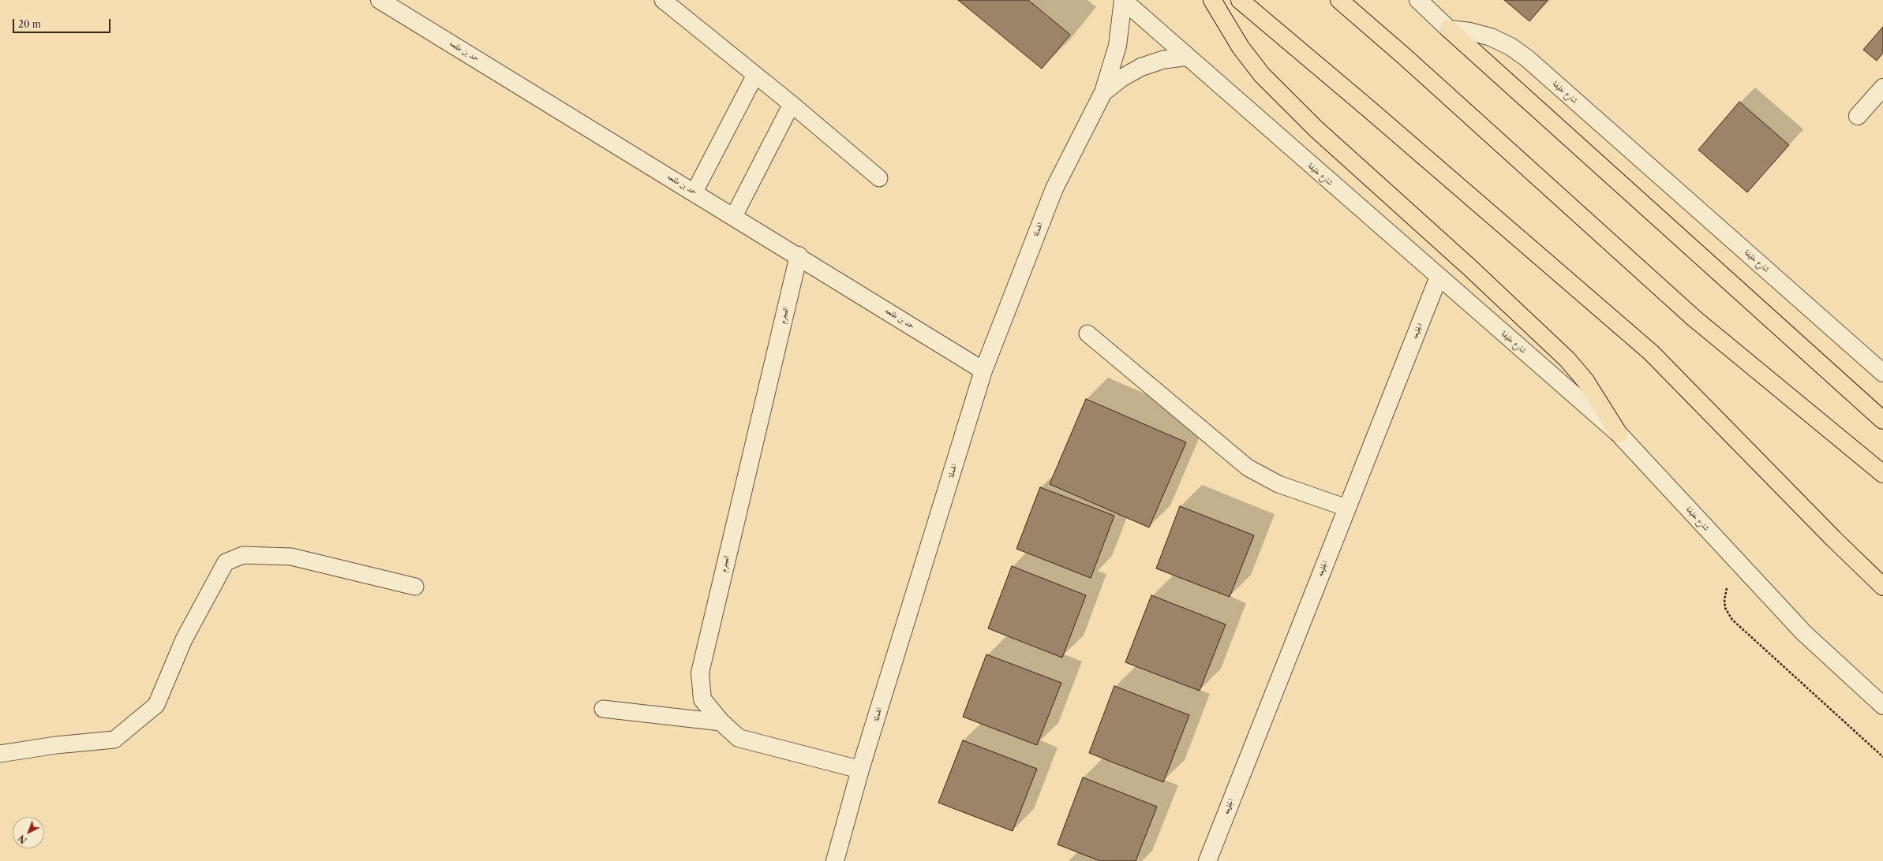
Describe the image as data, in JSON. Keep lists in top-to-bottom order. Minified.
{"streets":{"street":["حمد بن طلحه","شارع خليفة","الهملة","العجرم","الجليعه"]},"crossings":[["حمد بن طلحه","الهملة"],["حمد بن طلحه","العجرم"],["شارع خليفة","الهملة"],["شارع خليفة","الجليعه"],["الهملة","العجرم"]],"scale_bar":"20 m","north":"bottom left"}
